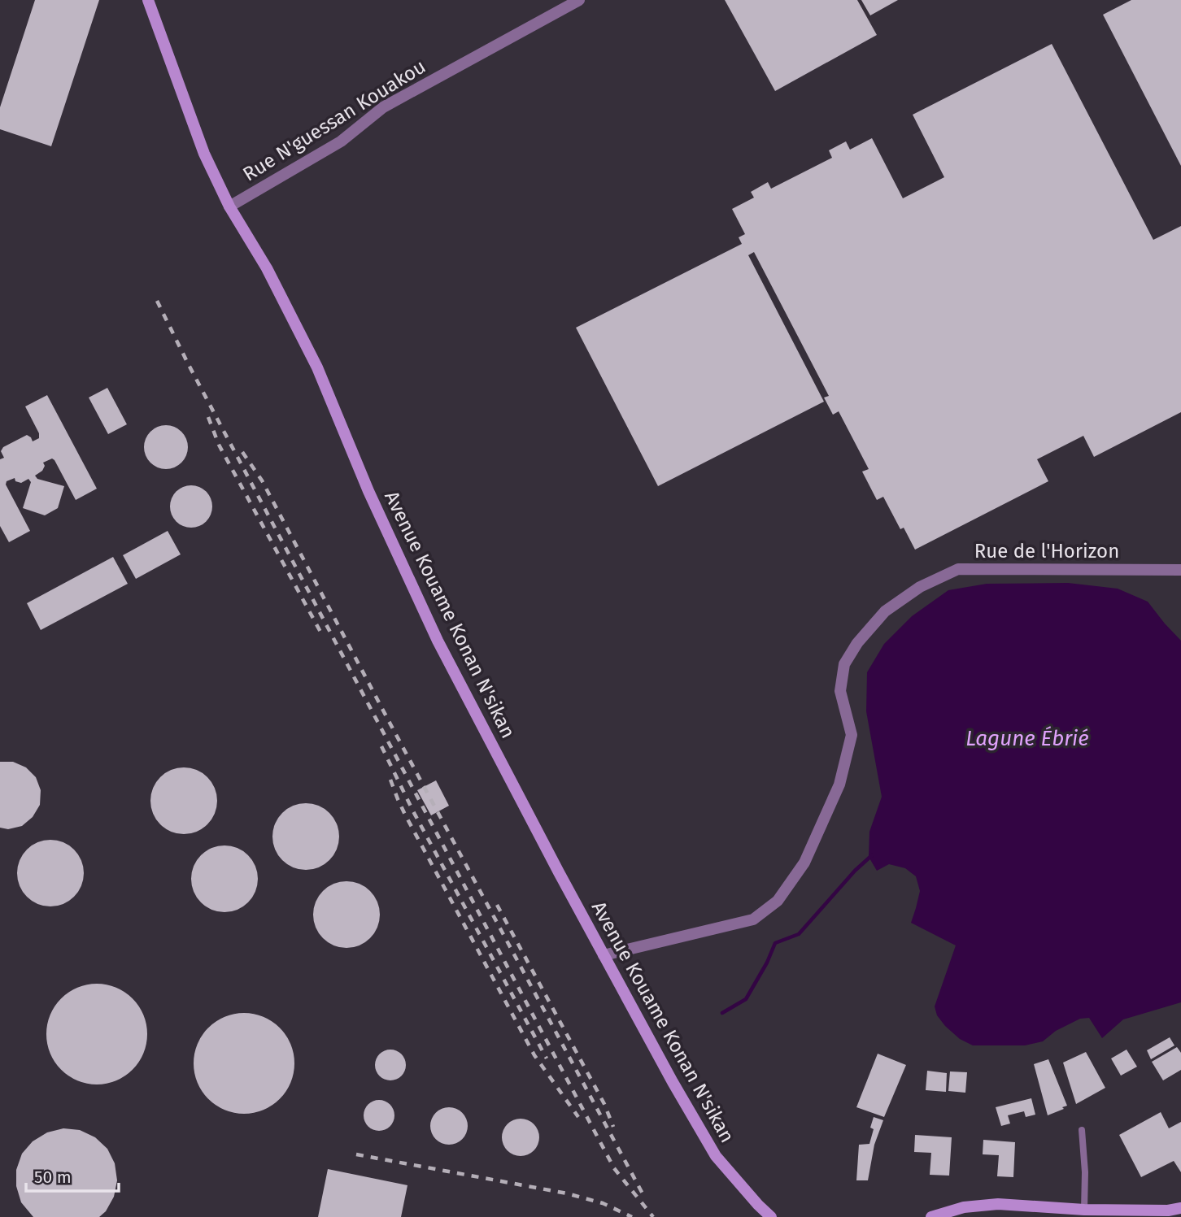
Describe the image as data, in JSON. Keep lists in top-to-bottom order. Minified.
{"streets":{"street":["Rue N'guessan Kouakou","Rue de l'Horizon","Avenue Kouame Konan N'sikan"]},"crossings":[["Rue N'guessan Kouakou","Avenue Kouame Konan N'sikan"],["Rue de l'Horizon","Avenue Kouame Konan N'sikan"]],"water":["Lagune Ébrié"],"scale_bar":"50 m"}
